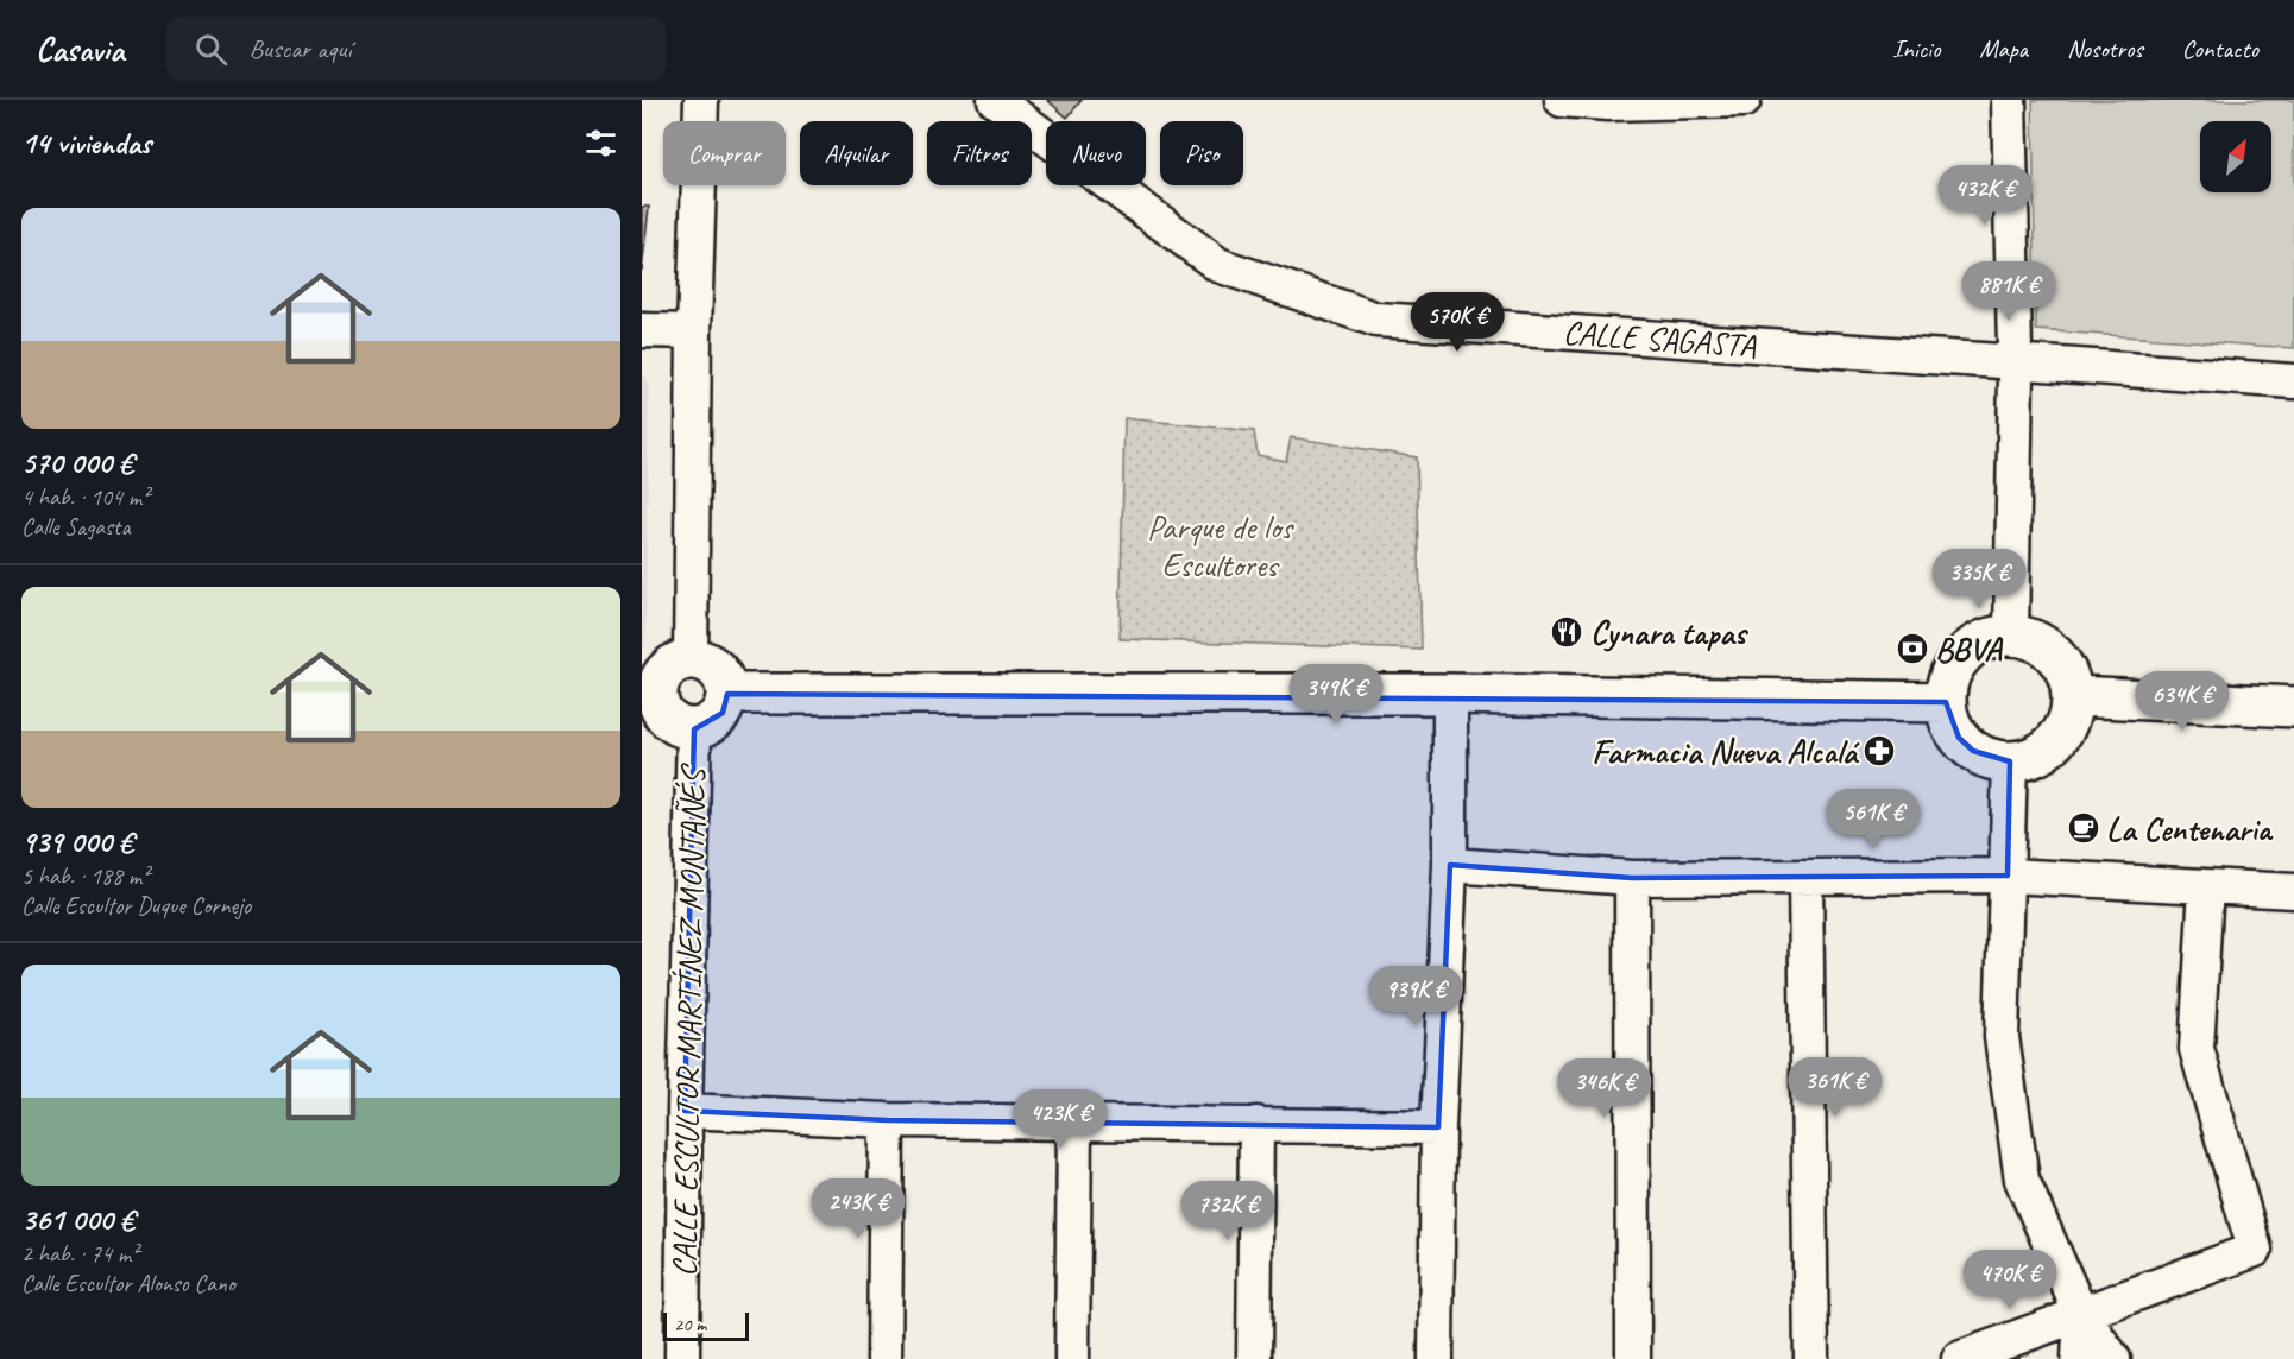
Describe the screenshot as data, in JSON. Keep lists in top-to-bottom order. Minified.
{"streets":{"street":["CALLE SAGASTA","CALLE ESCULTOR MARTÍNEZ MONTAÑÉS"]},"parks":["Parque de los Escultores"],"places":{"restaurant":["Cynara tapas"],"bank":["BBVA"],"pharmacy":["Farmacia Nueva Alcalá"],"cafe":["La Centenaria"]},"scale_bar":"20 m","north":"top right","page":{"header":"Casavia","search":"Buscar aquí","nav":["Inicio","Mapa","Nosotros","Contacto"],"heading":"14 viviendas","chip":["Comprar","Alquilar","Filtros","Nuevo","Piso"],"price":["432K €","881K €","570K €","335K €","349K €","634K €","561K €","939K €","361K €","346K €","423K €","243K €","732K €","470K €"],"list":[{"name":"570 000 €","note":"4 hab. · 104 m² · Calle Sagasta"},{"name":"939 000 €","note":"5 hab. · 188 m² · Calle Escultor Duque Cornejo"},{"name":"361 000 €","note":"2 hab. · 74 m² · Calle Escultor Alonso Cano"}],"scale":"20 m"}}
